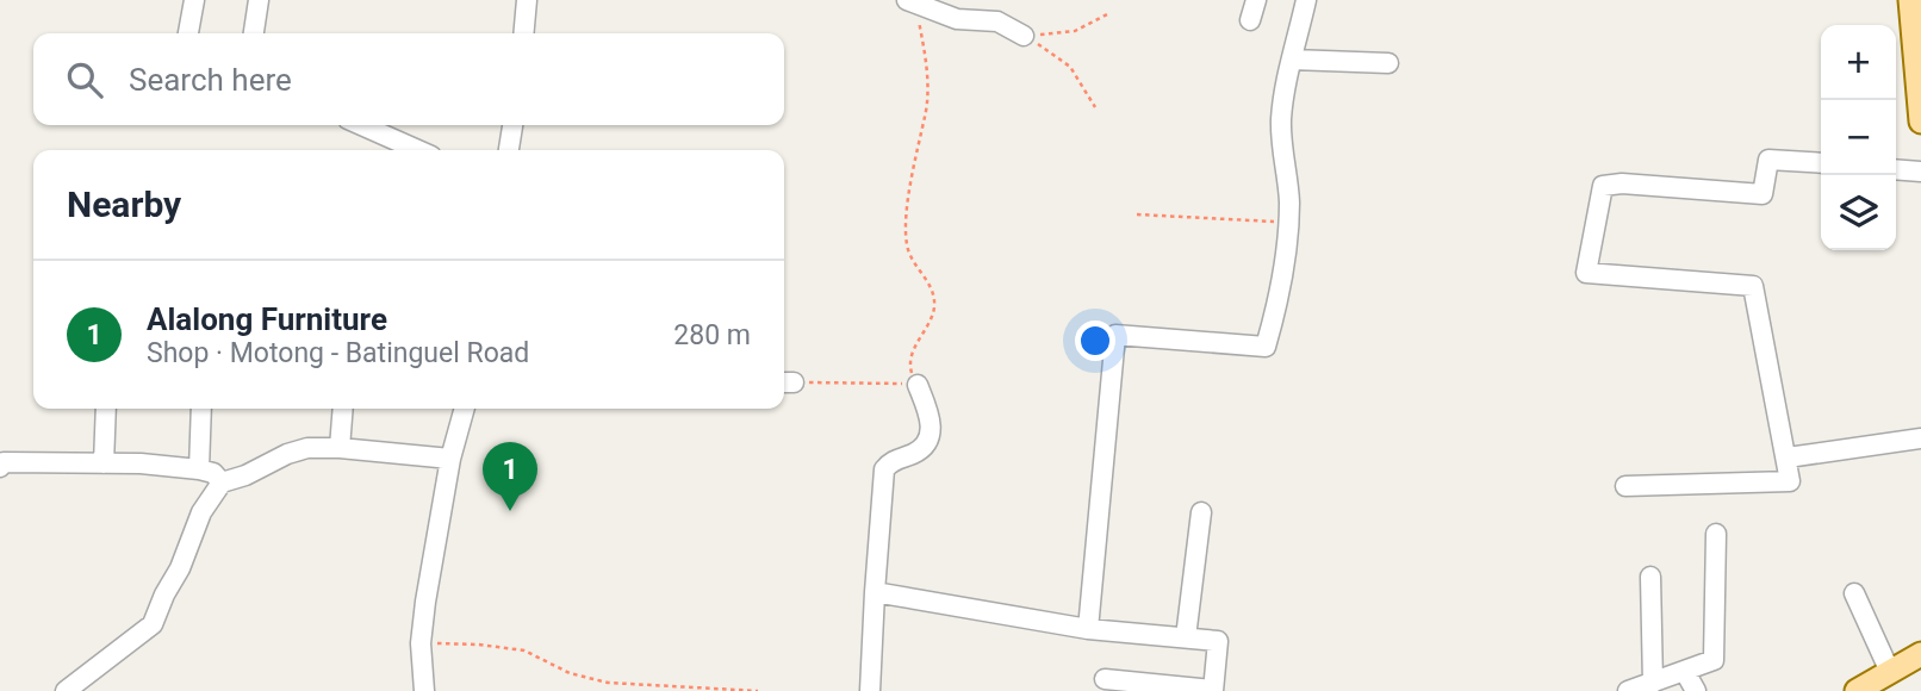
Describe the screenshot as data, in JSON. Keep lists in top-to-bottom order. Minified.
{"page":{"map_buttons":["+","−"],"search":"Search here","heading":"Nearby","list":[{"mark":"1","name":"Alalong Furniture","note":"Shop · Motong - Batinguel Road","value":"280 m"}],"pins":"1"}}
